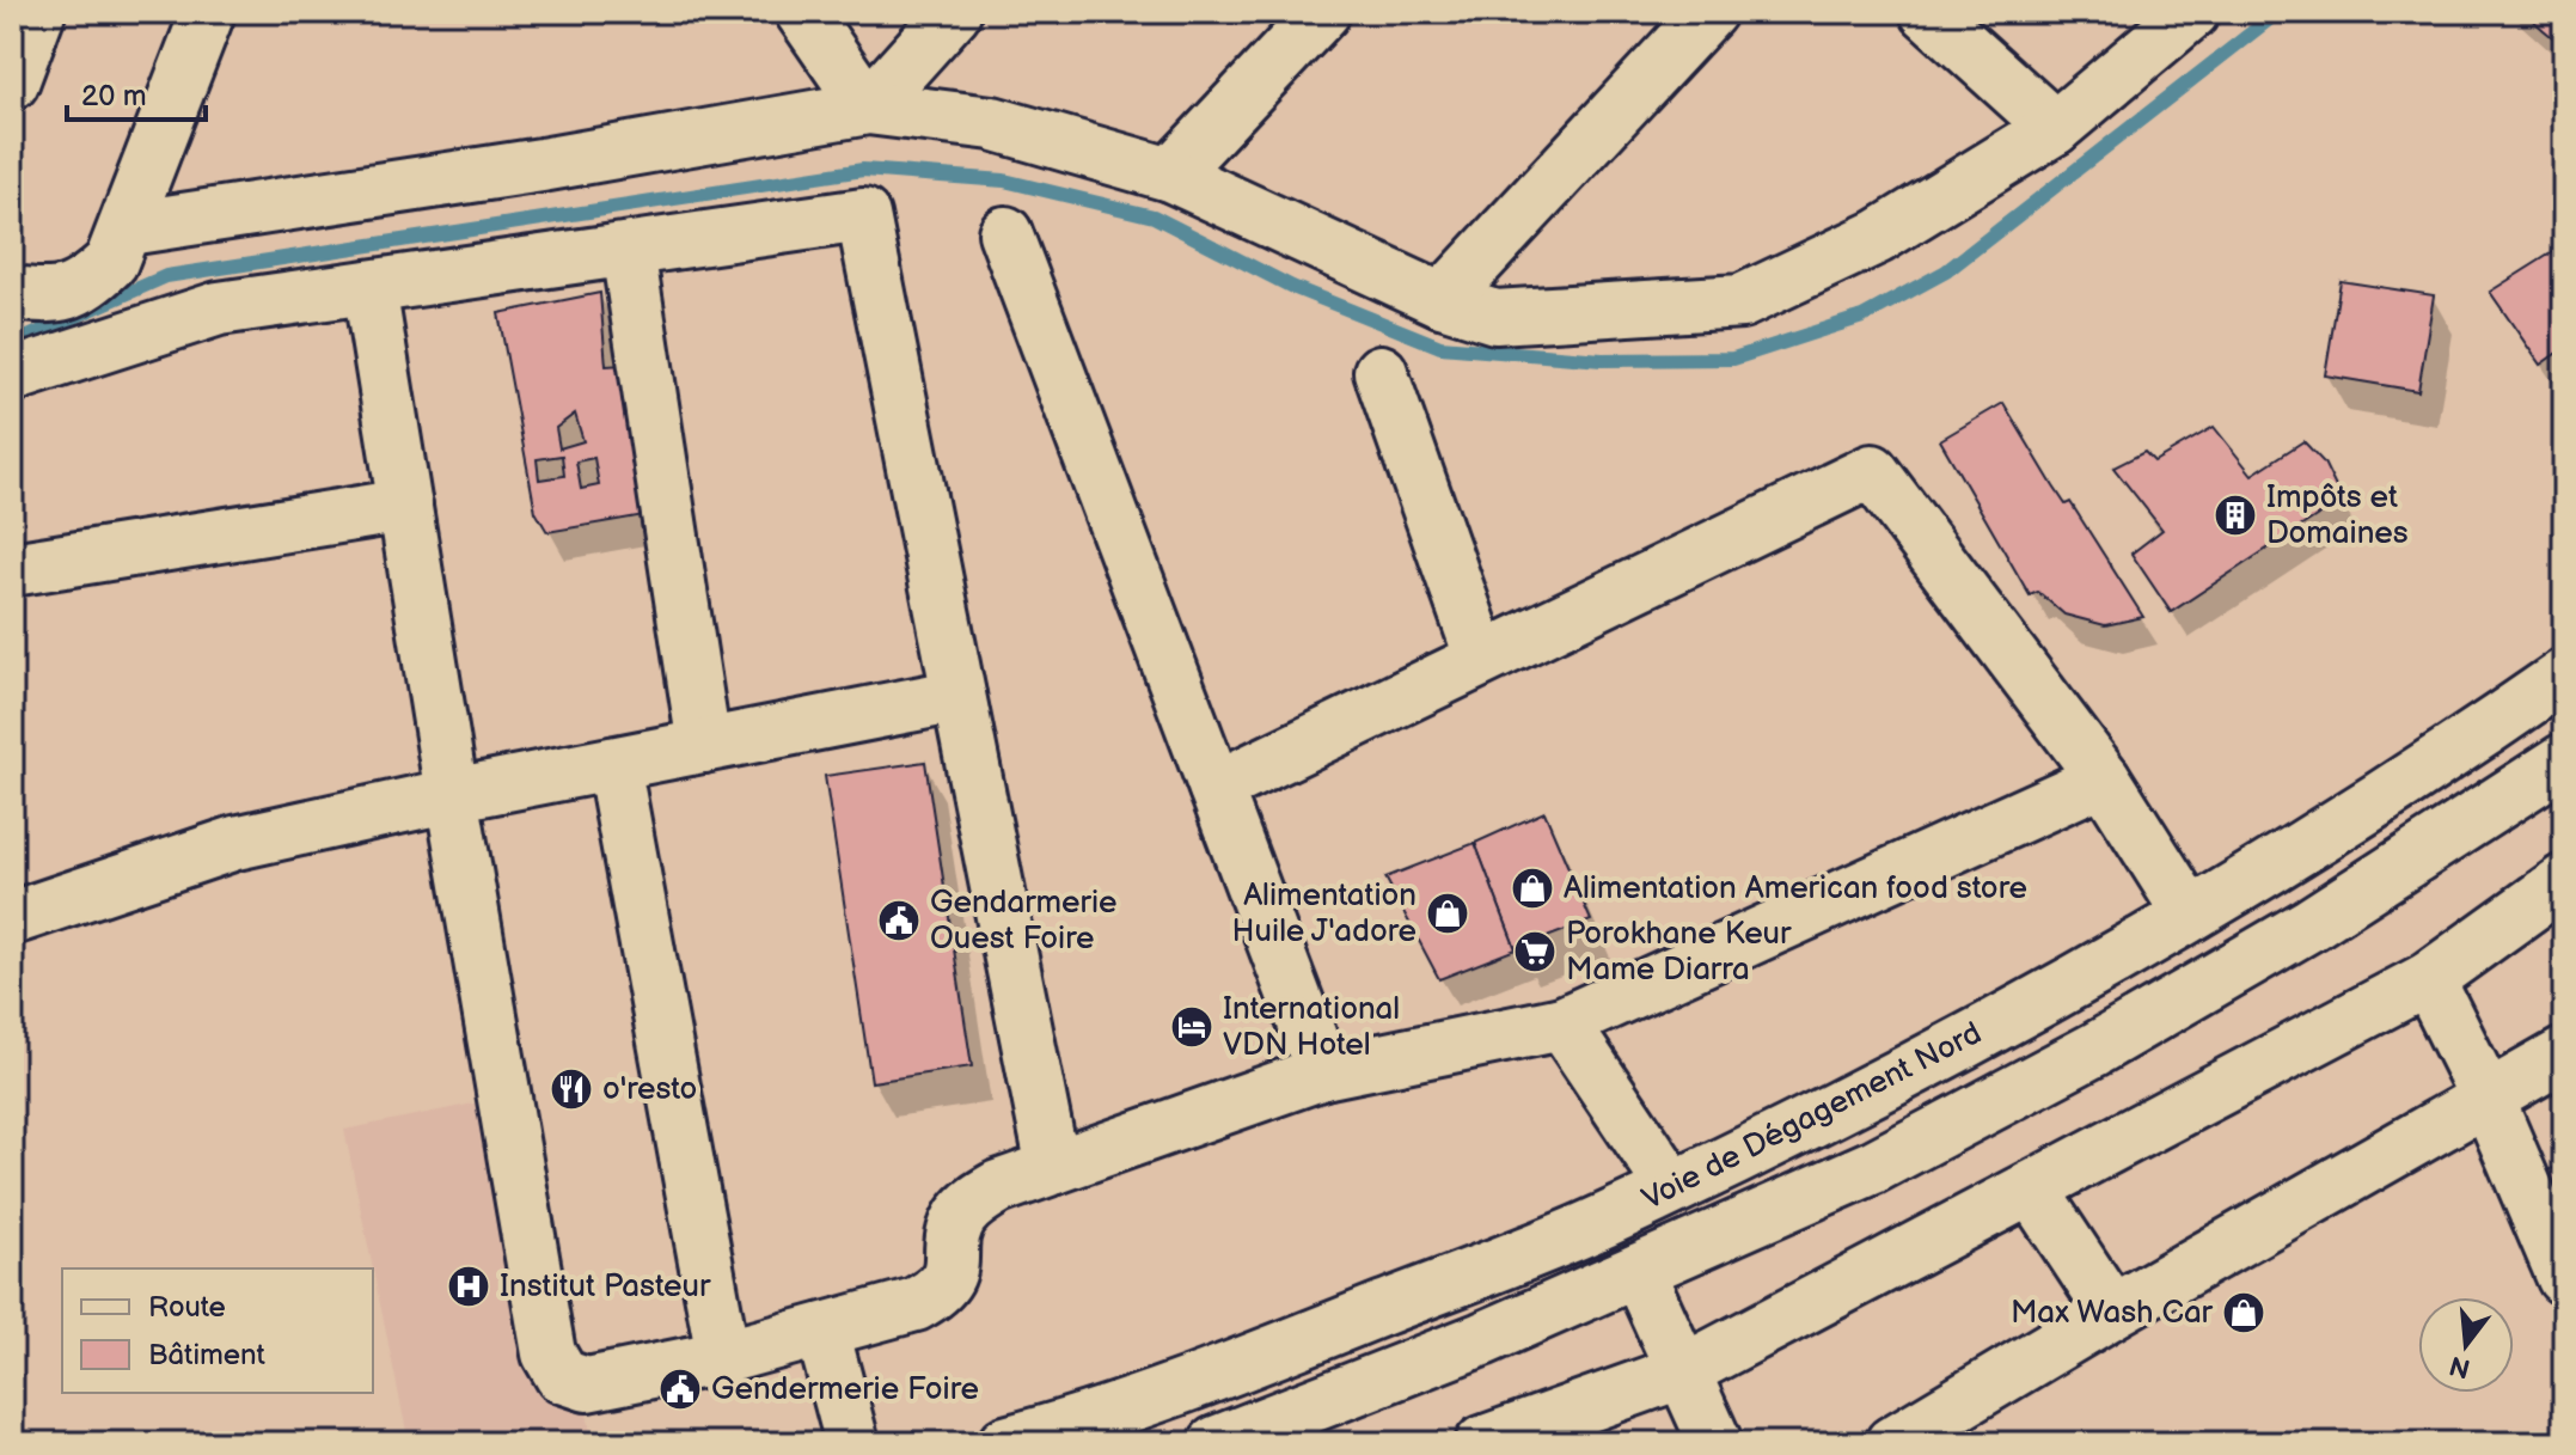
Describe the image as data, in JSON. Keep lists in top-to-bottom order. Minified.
{"streets":{"main road":["Voie de Dégagement Nord"]},"places":{"building":["Impôts et Domaines"],"shop":["Alimentation American food store","Alimentation Huile J'adore","Max Wash Car"],"public building":["Gendarmerie Ouest Foire","Gendermerie Foire"],"supermarket":["Porokhane Keur Mame Diarra"],"hotel":["International VDN Hotel"],"restaurant":["o'resto"],"hospital":["Institut Pasteur"]},"legend":["Route","Bâtiment"],"scale_bar":"20 m","north":"bottom"}
